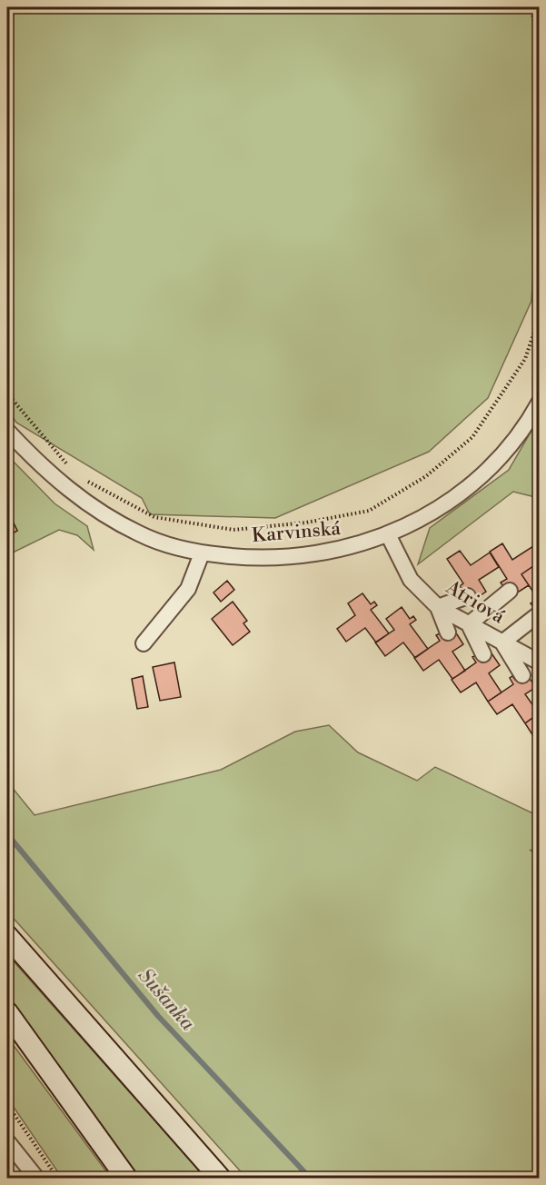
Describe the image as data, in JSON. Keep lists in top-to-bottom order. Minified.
{"streets":{"street":["Karvinská","Atriová"]},"crossings":[["Karvinská","Atriová"]],"water":["Sušanka"]}
